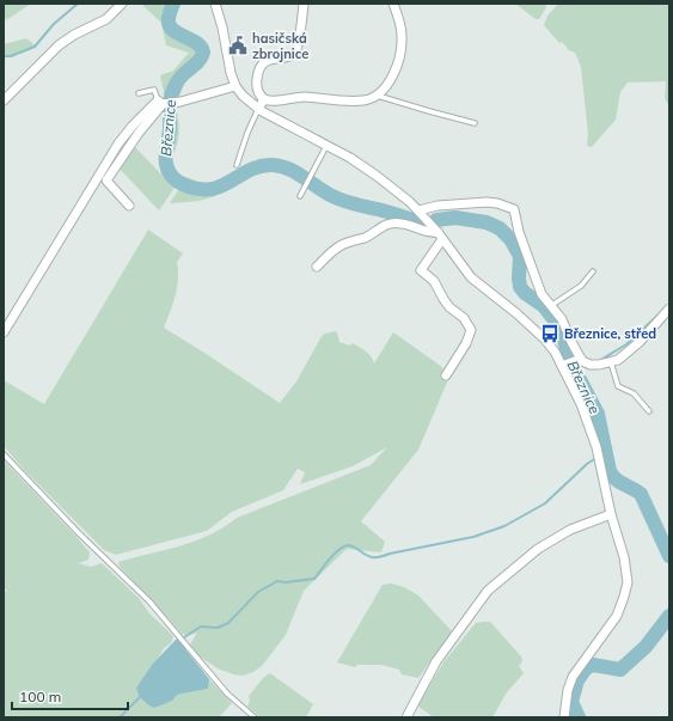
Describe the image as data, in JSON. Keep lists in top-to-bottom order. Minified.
{"water":["Březnice"],"places":{"public building":["hasičská zbrojnice"],"bus stop":["Březnice, střed"]},"scale_bar":"100 m"}
